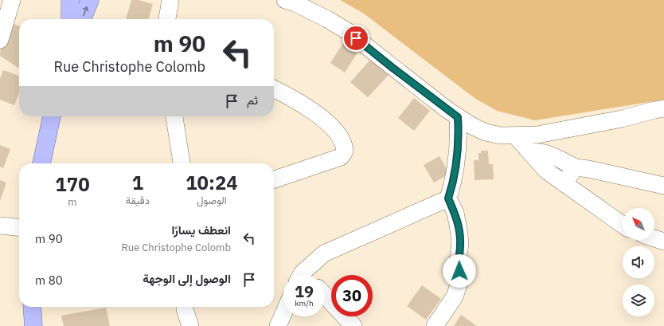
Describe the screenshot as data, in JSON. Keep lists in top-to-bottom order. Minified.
{"north":"top left","page":{"turn":["90 m","Rue Christophe Colomb"],"then":"ثم","eta":["10:24","الوصول","1","دقيقة","170","m"],"list":[{"name":"انعطف يسارًا","note":"Rue Christophe Colomb","value":"90 m"},{"name":"الوصول إلى الوجهة","value":"80 m"}],"speed":"19 km/h","limit":"30"}}
